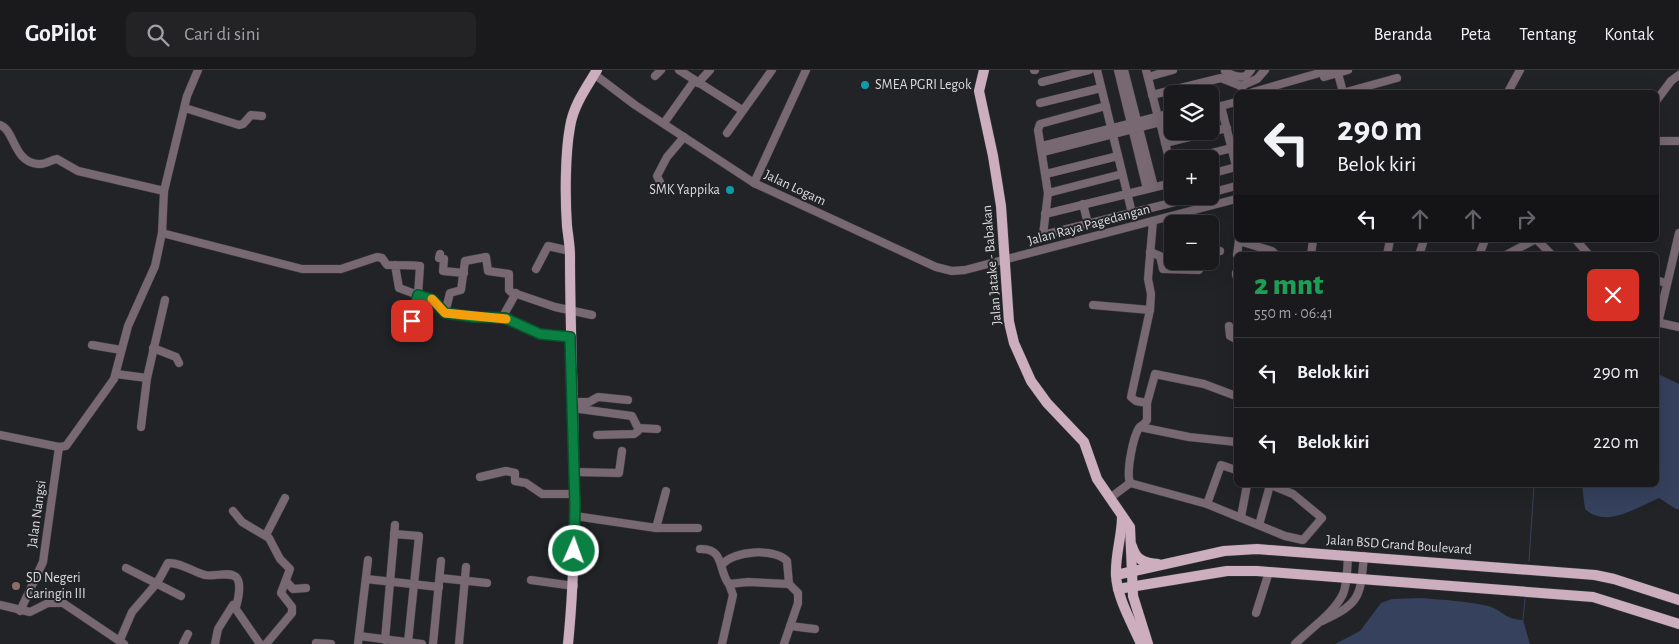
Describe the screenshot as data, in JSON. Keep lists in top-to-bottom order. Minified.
{"streets":{"main road":["Jalan Jatake - Babakan","Jalan BSD Grand Boulevard"],"street":["Jalan Logam","Jalan Raya Pagedangan","Jalan Nangsi"]},"crossings":[["Jalan Logam","Jalan Raya Pagedangan"],["Jalan Logam","Jalan Jatake - Babakan"],["Jalan Raya Pagedangan","Jalan Jatake - Babakan"]],"places":["SMEA PGRI Legok","SMK Yappika","SD Negeri Caringin III"],"page":{"header":"GoPilot","search":"Cari di sini","nav":["Beranda","Peta","Tentang","Kontak"],"map_buttons":["+","−"],"turn":["290 m","Belok kiri"],"heading":["2 mnt","550 m · 06:41"],"list":[{"name":"Belok kiri","value":"290 m"},{"name":"Belok kiri","value":"220 m"}]}}
